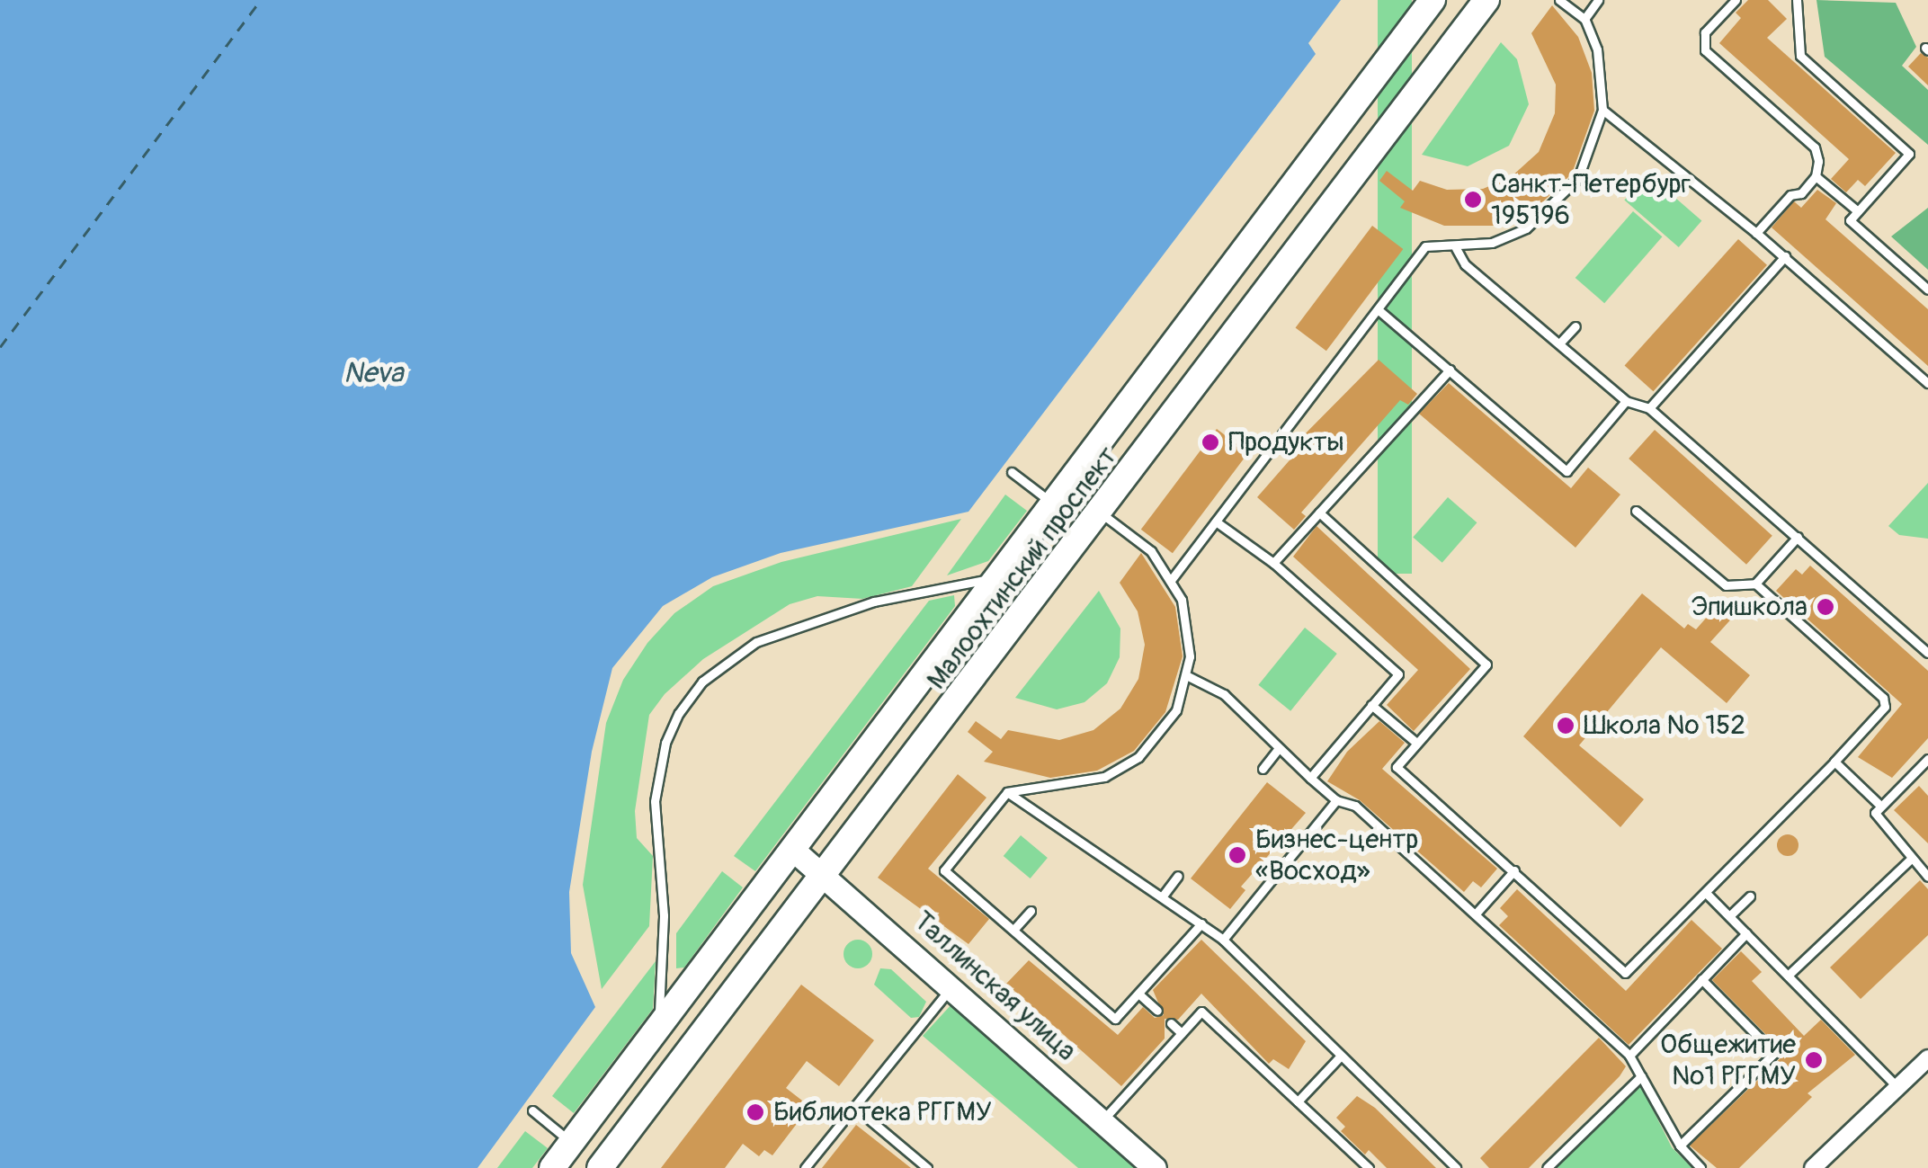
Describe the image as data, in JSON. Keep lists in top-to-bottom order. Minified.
{"streets":{"main road":["Малоохтинский проспект"],"street":["Таллинская улица"]},"crossings":[["Малоохтинский проспект","Таллинская улица"]],"water":["Neva"],"places":["Санкт-Петербург 195196","Продукты","Эпишкола","Школа № 152","Бизнес-центр «Восход»","Общежитие №1 РГГМУ","Библиотека РГГМУ"]}
